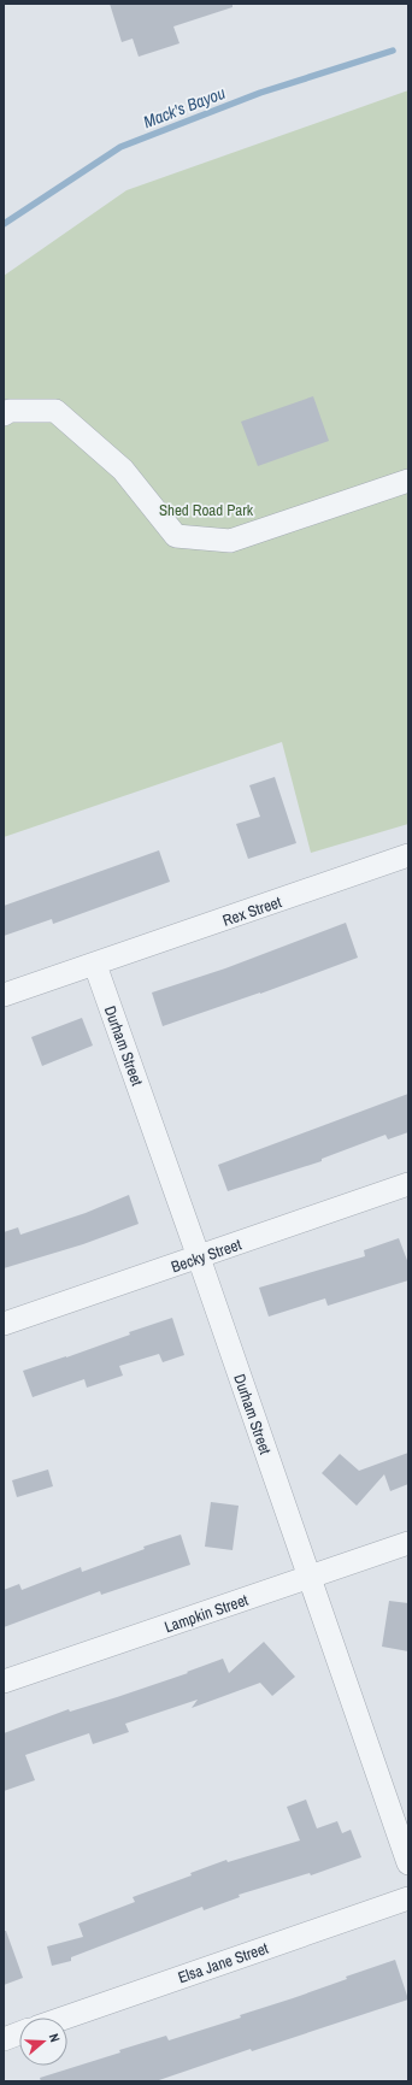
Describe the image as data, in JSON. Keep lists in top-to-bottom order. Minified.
{"streets":{"street":["Rex Street","Durham Street","Becky Street","Lampkin Street","Elsa Jane Street"]},"crossings":[["Rex Street","Durham Street"],["Durham Street","Becky Street"],["Durham Street","Lampkin Street"]],"water":["Mack's Bayou"],"parks":["Shed Road Park"],"north":"right"}
